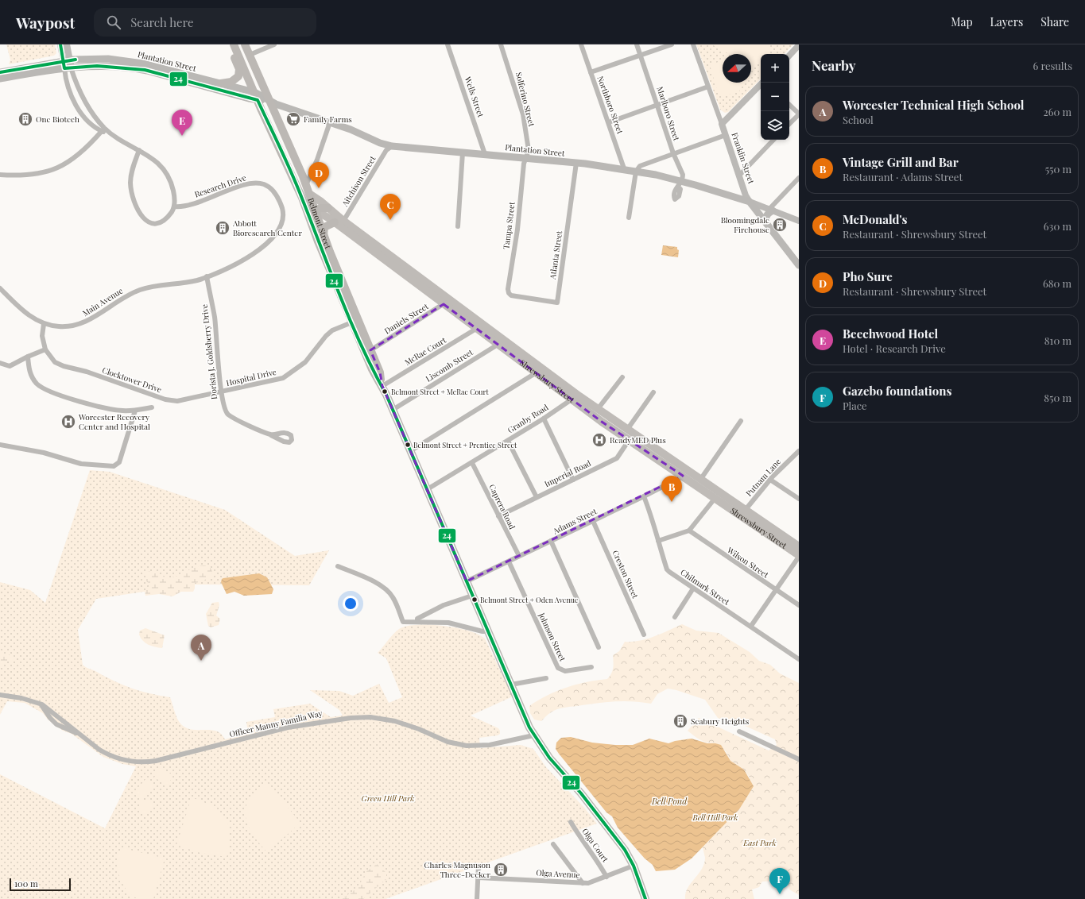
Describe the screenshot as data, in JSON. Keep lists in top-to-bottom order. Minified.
{"streets":{"highway":["Belmont Street"],"main road":["Plantation Street","Franklin Street","Shrewsbury Street"],"street":["Wells Street","Solferino Street","Northboro Street","Marlboro Street","Aitchison Street","Research Drive","Tampa Street","Atlanta Street","Main Avenue","Daniels Street","McRae Court","Dorista J. Goldsberry Drive","Liscomb Street","Hospital Drive","Clocktower Drive","Granby Road","Imperial Road","Putnam Lane","Caprera Road","Adams Street","Wilson Street","Creston Street","Chilmark Street","Johnson Street","Officer Manny Familia Way","Olga Court","Olga Avenue"]},"crossings":[["Plantation Street","Wells Street"],["Plantation Street","Solferino Street"],["Plantation Street","Northboro Street"],["Plantation Street","Marlboro Street"],["Plantation Street","Franklin Street"],["Plantation Street","Aitchison Street"],["Plantation Street","Belmont Street"],["Plantation Street","Tampa Street"],["Plantation Street","Atlanta Street"],["Solferino Street","Tampa Street"],["Aitchison Street","Shrewsbury Street"],["Research Drive","Main Avenue"],["Research Drive","Dorista J. Goldsberry Drive"],["Belmont Street","Daniels Street"],["Belmont Street","McRae Court"],["Belmont Street","Liscomb Street"],["Belmont Street","Hospital Drive"],["Belmont Street","Shrewsbury Street"],["Belmont Street","Granby Road"],["Belmont Street","Adams Street"],["Belmont Street","Officer Manny Familia Way"],["Belmont Street","Olga Avenue"],["Tampa Street","Atlanta Street"],["Main Avenue","Dorista J. Goldsberry Drive"],["Daniels Street","Shrewsbury Street"],["McRae Court","Shrewsbury Street"],["Dorista J. Goldsberry Drive","Hospital Drive"],["Dorista J. Goldsberry Drive","Clocktower Drive"],["Liscomb Street","Shrewsbury Street"],["Hospital Drive","Clocktower Drive"],["Shrewsbury Street","Granby Road"],["Shrewsbury Street","Imperial Road"],["Shrewsbury Street","Putnam Lane"],["Shrewsbury Street","Adams Street"],["Granby Road","Caprera Road"],["Imperial Road","Caprera Road"],["Caprera Road","Adams Street"],["Adams Street","Creston Street"],["Adams Street","Chilmark Street"],["Adams Street","Johnson Street"],["Olga Court","Olga Avenue"]],"water":["Bell Pond"],"parks":["Green Hill Park","Bell Hill Park","East Park"],"places":{"building":["One Biotech","Bloomingdale Firehouse","Abbott Bioresearch Center","Seabury Heights","Charles Magnuson Three-Decker"],"supermarket":["Family Farms"],"other":["Belmont Street + McRae Court","Belmont Street + Prentice Street","Belmont Street + Oden Avenue"],"hospital":["Worcester Recovery Center and Hospital","ReadyMED Plus"]},"lines":["transit line 24"],"scale_bar":"100 m","north":"left","page":{"header":"Waypost","search":"Search here","nav":["Map","Layers","Share"],"heading":["Nearby","6 results"],"map_buttons":["+","−"],"list":[{"mark":"A","name":"Worcester Technical High School","note":"School","value":"260 m"},{"mark":"B","name":"Vintage Grill and Bar","note":"Restaurant · Adams Street","value":"550 m"},{"mark":"C","name":"McDonald's","note":"Restaurant · Shrewsbury Street","value":"630 m"},{"mark":"D","name":"Pho Sure","note":"Restaurant · Shrewsbury Street","value":"680 m"},{"mark":"E","name":"Beechwood Hotel","note":"Hotel · Research Drive","value":"810 m"},{"mark":"F","name":"Gazebo foundations","note":"Place","value":"850 m"}],"pins":["E","D","C","B","A","F"],"scale":"100 m"}}
